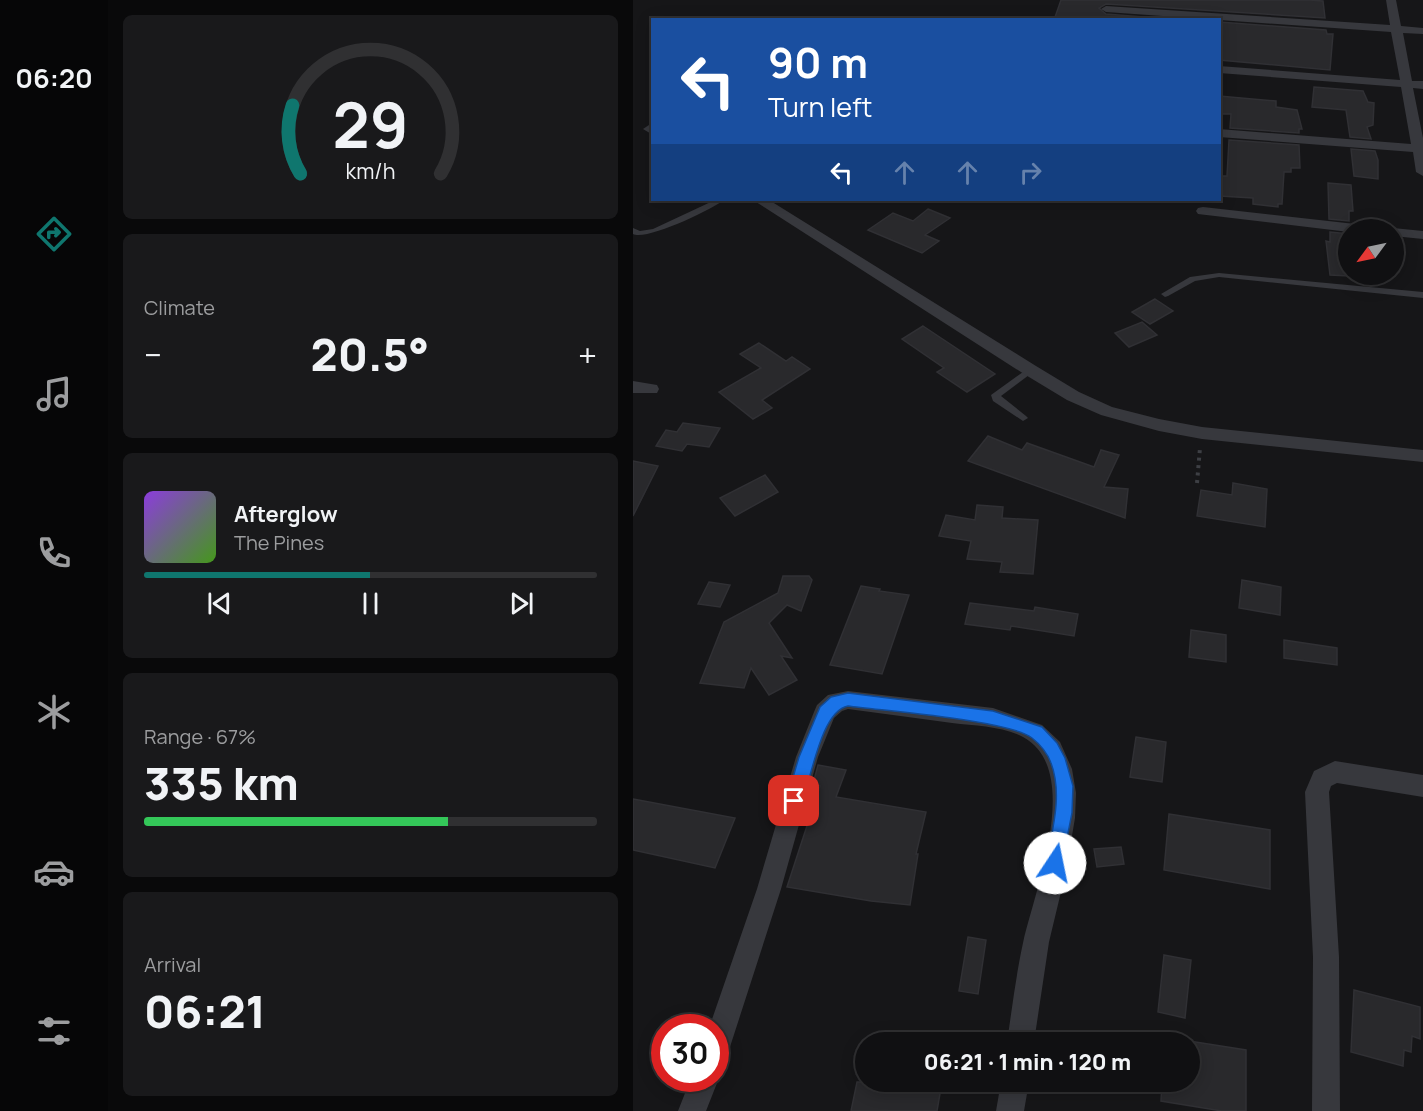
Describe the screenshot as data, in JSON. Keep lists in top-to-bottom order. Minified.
{"north":"bottom left","page":{"tabs":"06:20","turn":["90 m","Turn left"],"tile":["Climate",["Range · 67%","335 km"],["Arrival","06:21"]],"heat":["−","20.5°","+"],"song":["Afterglow","The Pines"],"limit":"30","trip":"06:21 · 1 min · 120 m","gauge":["29","km/h"]}}
